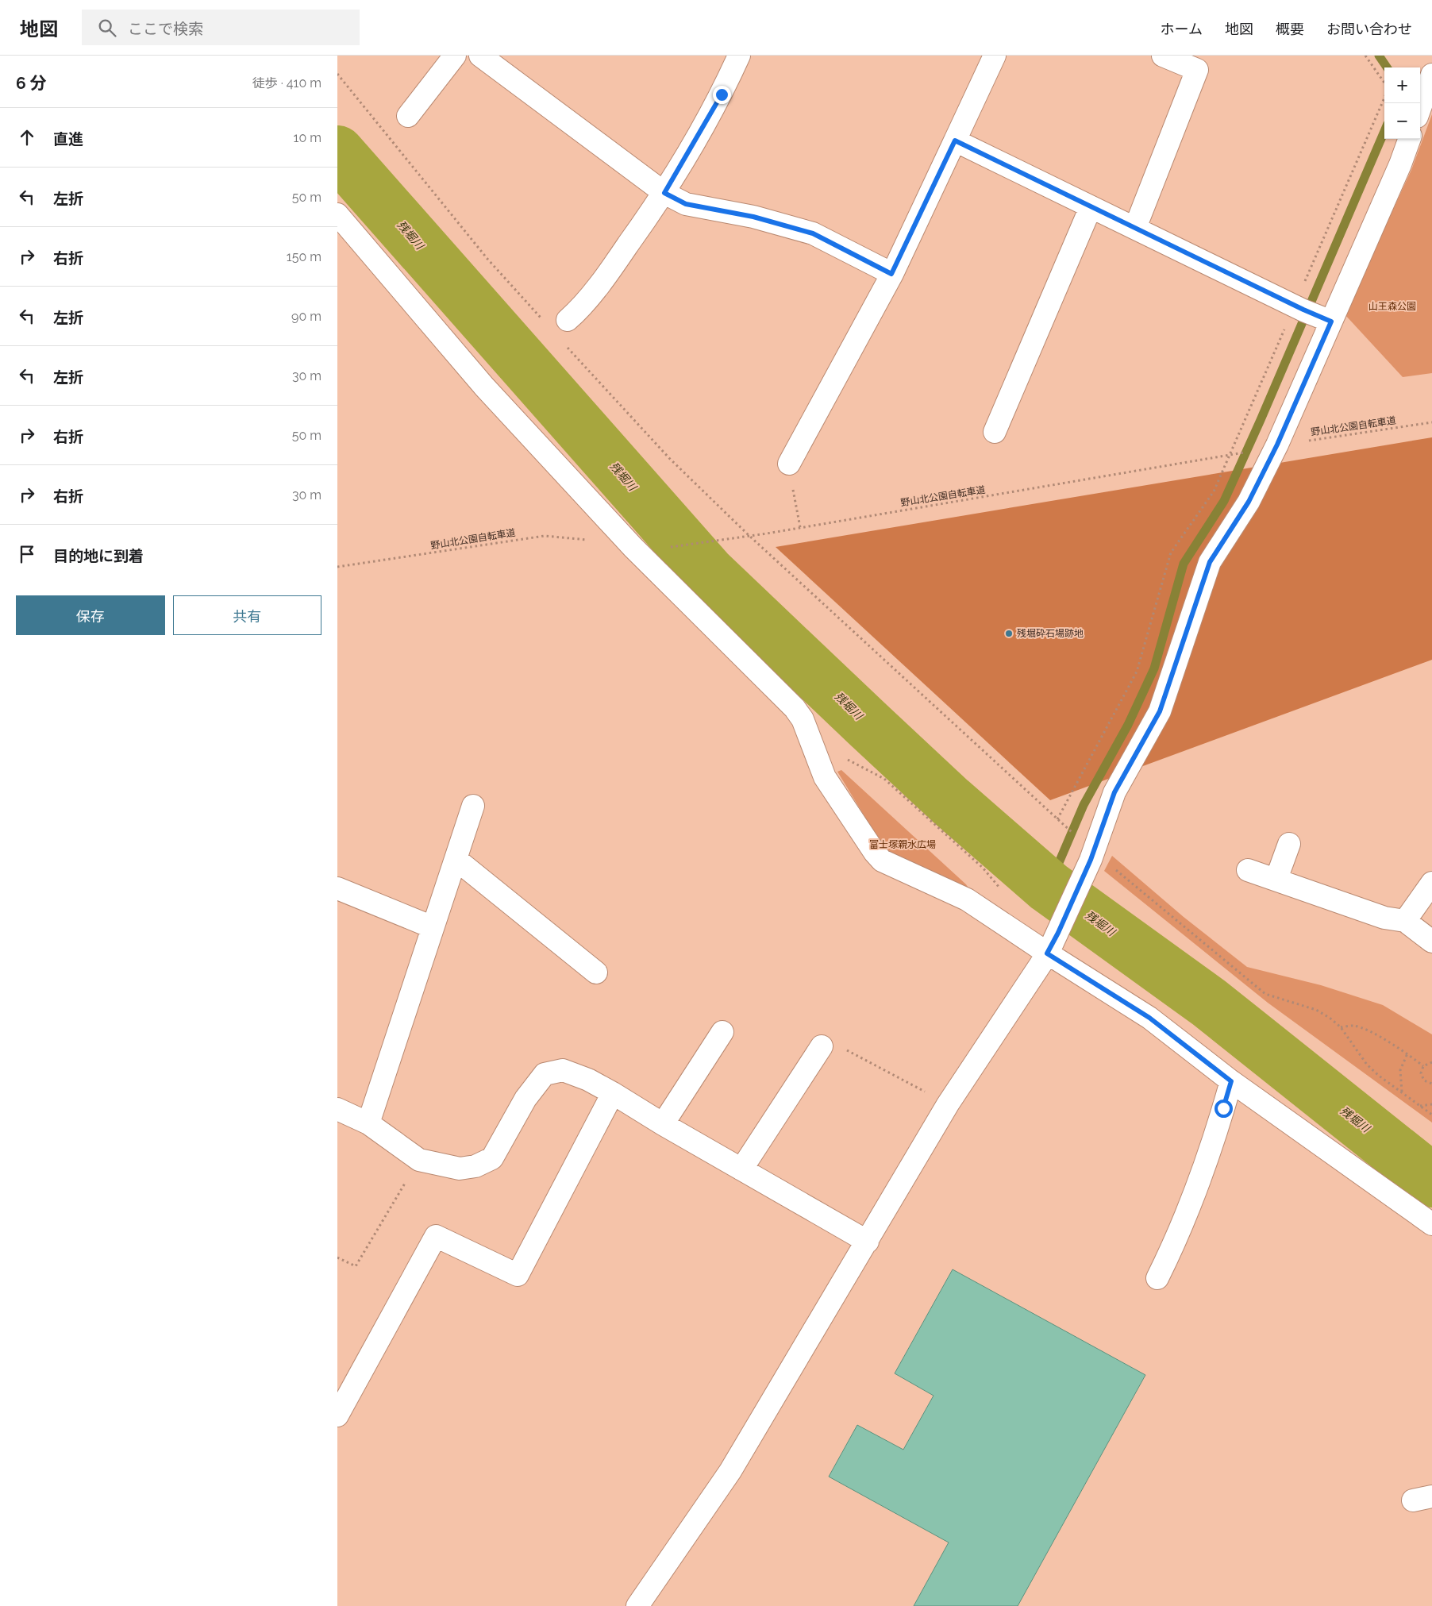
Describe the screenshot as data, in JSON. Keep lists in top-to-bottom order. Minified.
{"streets":{"path":["野山北公園自転車道"]},"water":["残堀川"],"parks":["山王森公園","富士塚親水広場"],"places":["残堀砕石場跡地"],"page":{"header":"地図","search":"ここで検索","nav":["ホーム","地図","概要","お問い合わせ"],"heading":["6 分","徒歩 · 410 m"],"map_buttons":["+","−"],"list":[["直進","10 m"],["左折","50 m"],["右折","150 m"],["左折","90 m"],["左折","30 m"],["右折","50 m"],["右折","30 m"],"目的地に到着"],"buttons":["保存","共有"]}}
